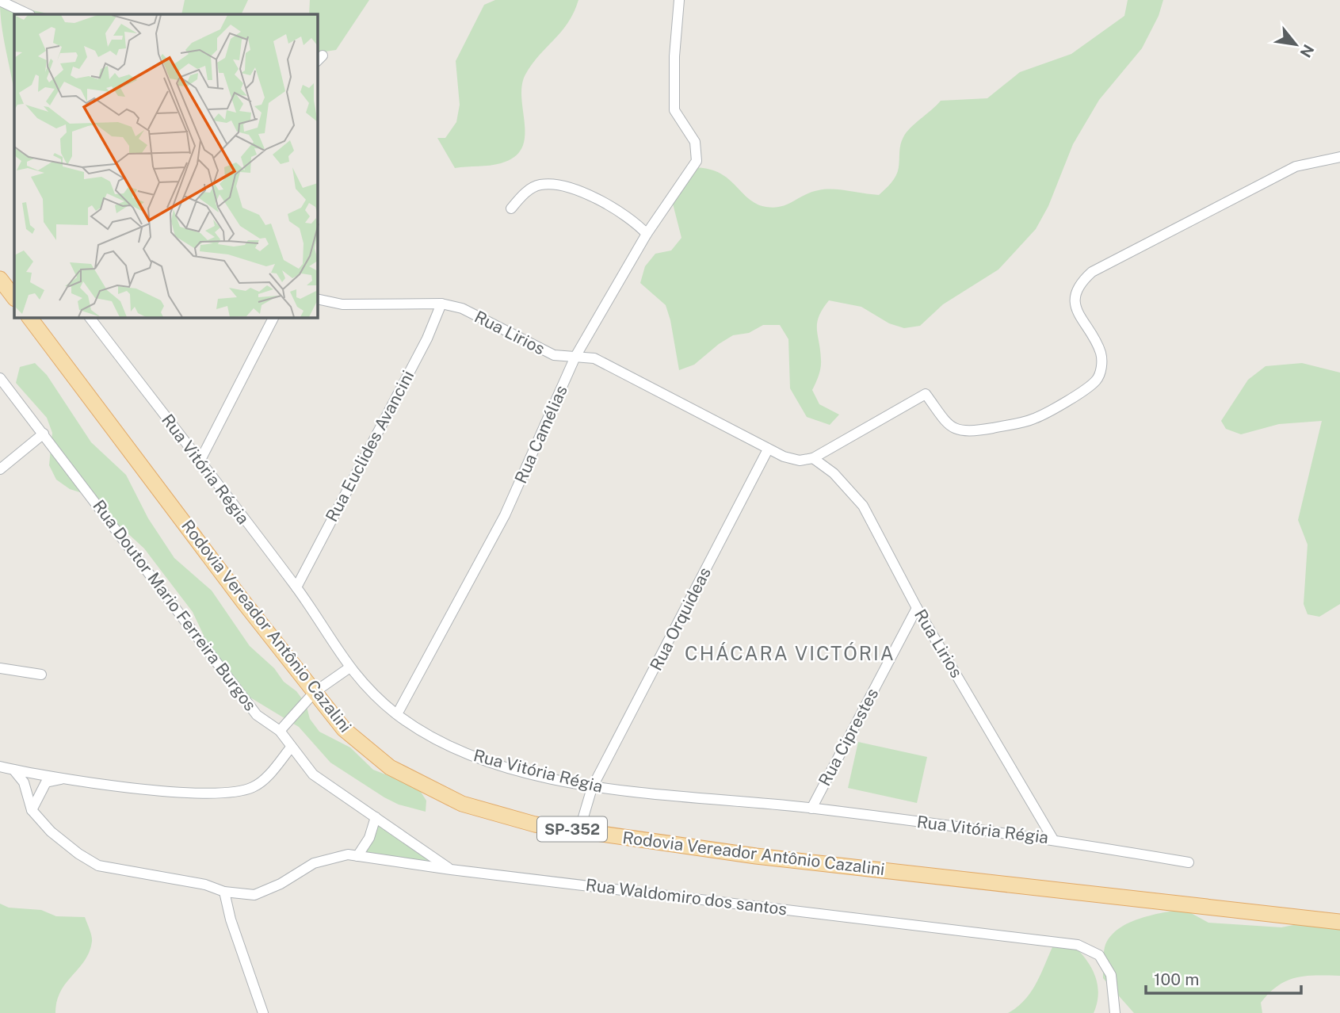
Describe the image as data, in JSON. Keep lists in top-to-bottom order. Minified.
{"streets":{"main road":["Rodovia Vereador Antônio Cazalini","SP-352"],"street":["Rua Lirios","Rua Camélias","Rua Euclides Avancini","Rua Vitória Régia","Rua Doutor Mario Ferreira Burgos","Rua Orquideas","Rua Ciprestes","Rua Waldomiro dos santos"]},"crossings":[["Rua Lirios","Rua Camélias"],["Rua Lirios","Rua Euclides Avancini"],["Rua Lirios","Rua Vitória Régia"],["Rua Lirios","Rua Orquideas"],["Rua Lirios","Rua Ciprestes"],["Rua Camélias","Rua Vitória Régia"],["Rua Euclides Avancini","Rua Vitória Régia"],["Rua Vitória Régia","Rua Orquideas"],["Rua Vitória Régia","Rua Ciprestes"],["Rua Doutor Mario Ferreira Burgos","Rua Waldomiro dos santos"],["Rua Orquideas","Rodovia Vereador Antônio Cazalini"]],"districts":["CHÁCARA VICTÓRIA"],"scale_bar":"100 m","north":"bottom right"}
